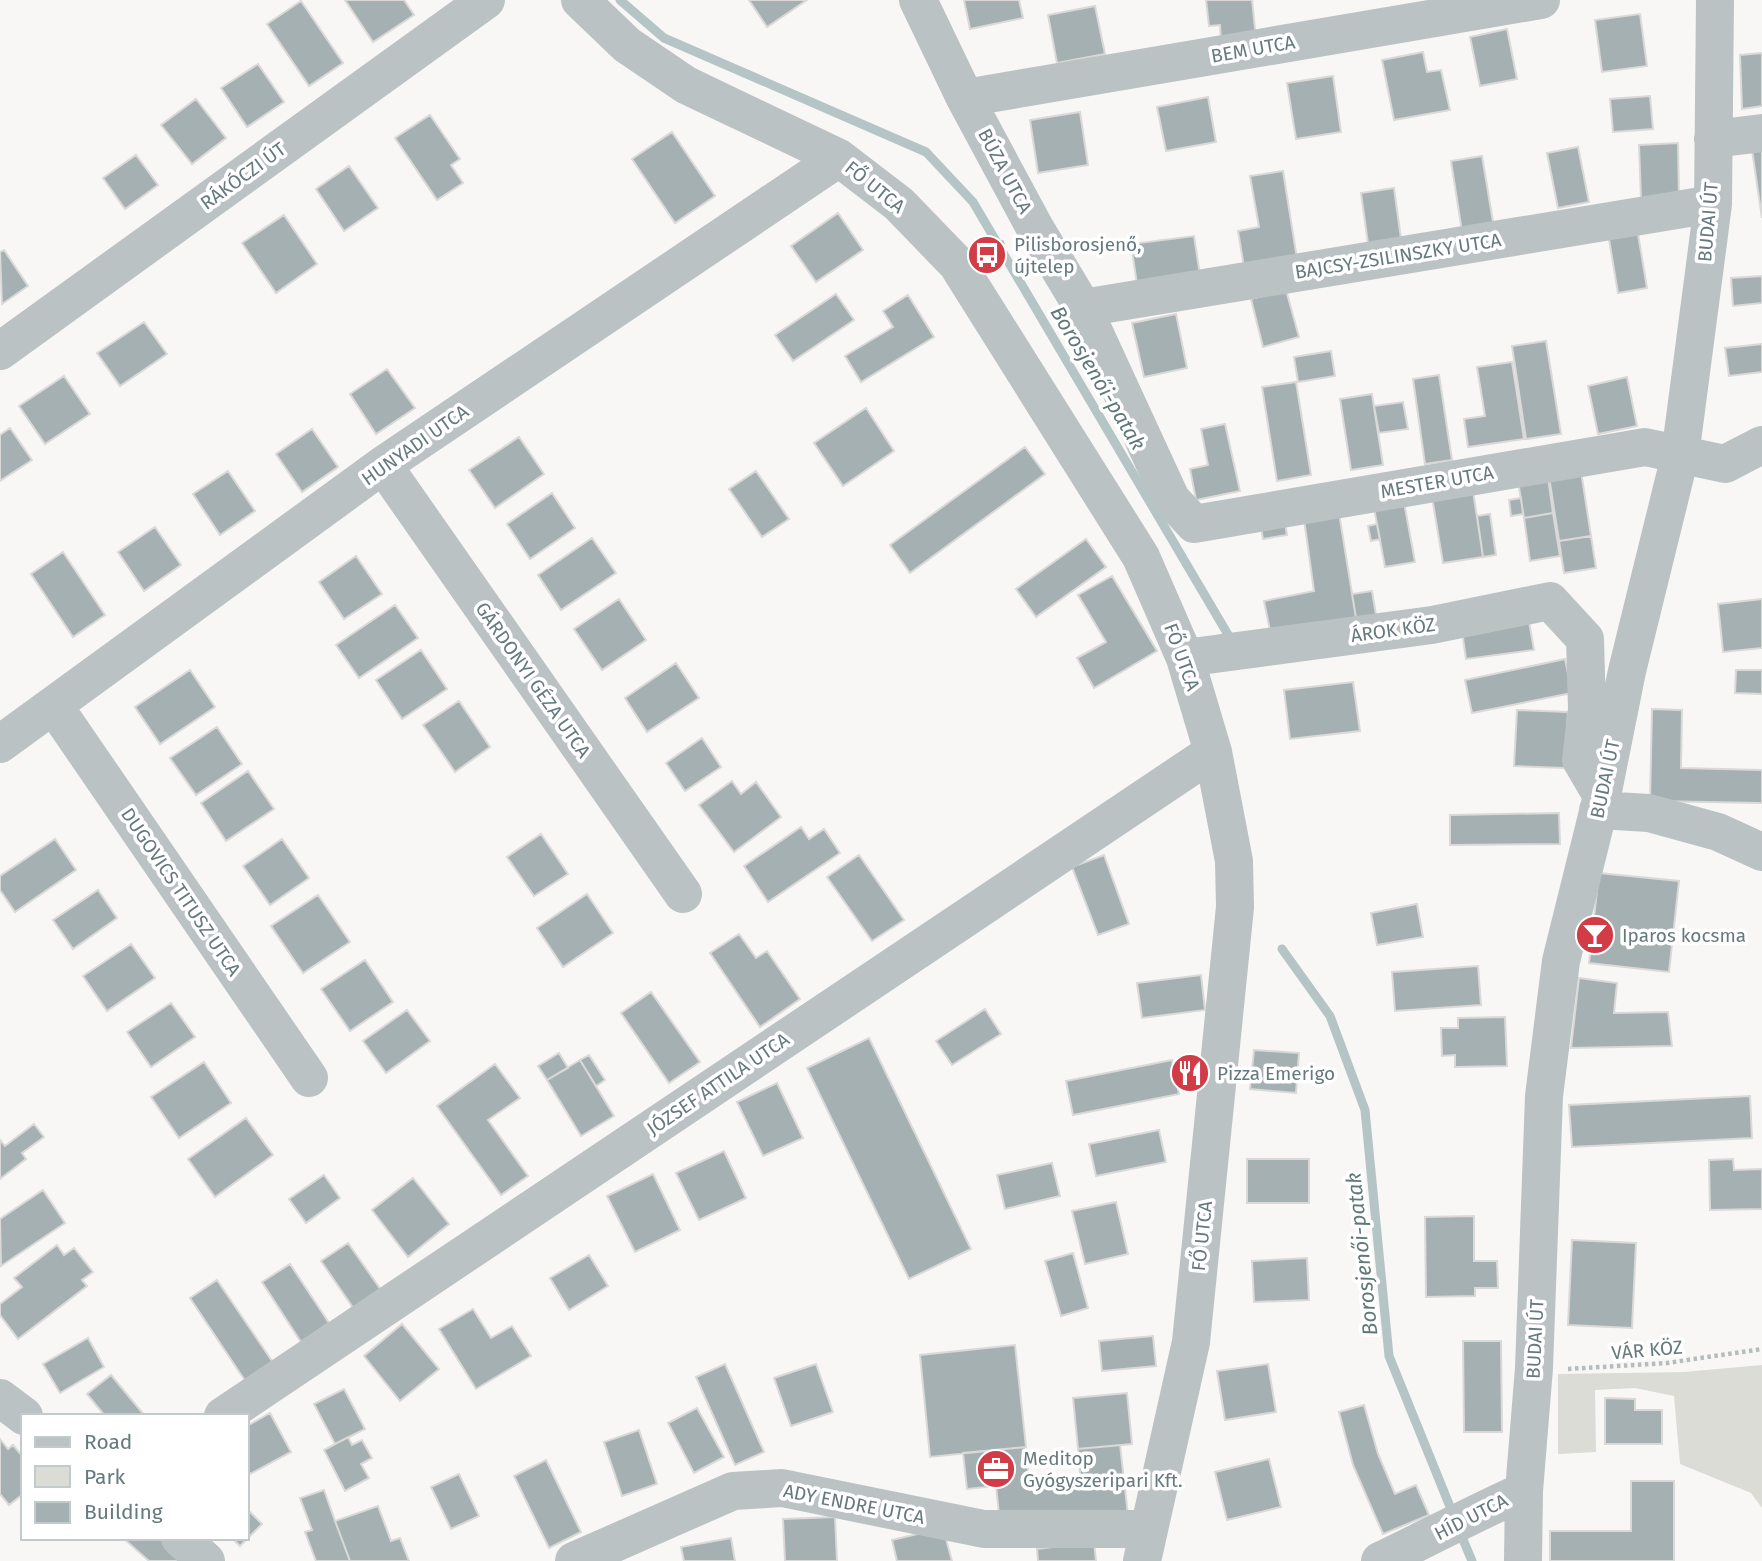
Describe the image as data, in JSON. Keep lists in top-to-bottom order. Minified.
{"streets":{"street":["BEM UTCA","BÚZA UTCA","RÁKÓCZI ÚT","FŐ UTCA","BUDAI ÚT","BAJCSY-ZSILINSZKY UTCA","HUNYADI UTCA","MESTER UTCA","ÁROK KÖZ","GÁRDONYI GÉZA UTCA","DUGOVICS TITUSZ UTCA","JÓZSEF ATTILA UTCA","ADY ENDRE UTCA","HÍD UTCA"],"path":["VÁR KÖZ"]},"crossings":[["BEM UTCA","BÚZA UTCA"],["BÚZA UTCA","BAJCSY-ZSILINSZKY UTCA"],["BÚZA UTCA","MESTER UTCA"],["FŐ UTCA","HUNYADI UTCA"],["FŐ UTCA","ÁROK KÖZ"],["FŐ UTCA","JÓZSEF ATTILA UTCA"],["FŐ UTCA","ADY ENDRE UTCA"],["BUDAI ÚT","BAJCSY-ZSILINSZKY UTCA"],["BUDAI ÚT","MESTER UTCA"],["BUDAI ÚT","ÁROK KÖZ"],["BUDAI ÚT","VÁR KÖZ"],["BUDAI ÚT","HÍD UTCA"],["HUNYADI UTCA","GÁRDONYI GÉZA UTCA"],["HUNYADI UTCA","DUGOVICS TITUSZ UTCA"]],"water":["Borosjenői-patak"],"places":{"bus stop":["Pilisborosjenő, újtelep"],"bar":["Iparos kocsma"],"restaurant":["Pizza Emerigo"],"office":["Meditop Gyógyszeripari Kft."]},"legend":["Road","Park","Building"]}
